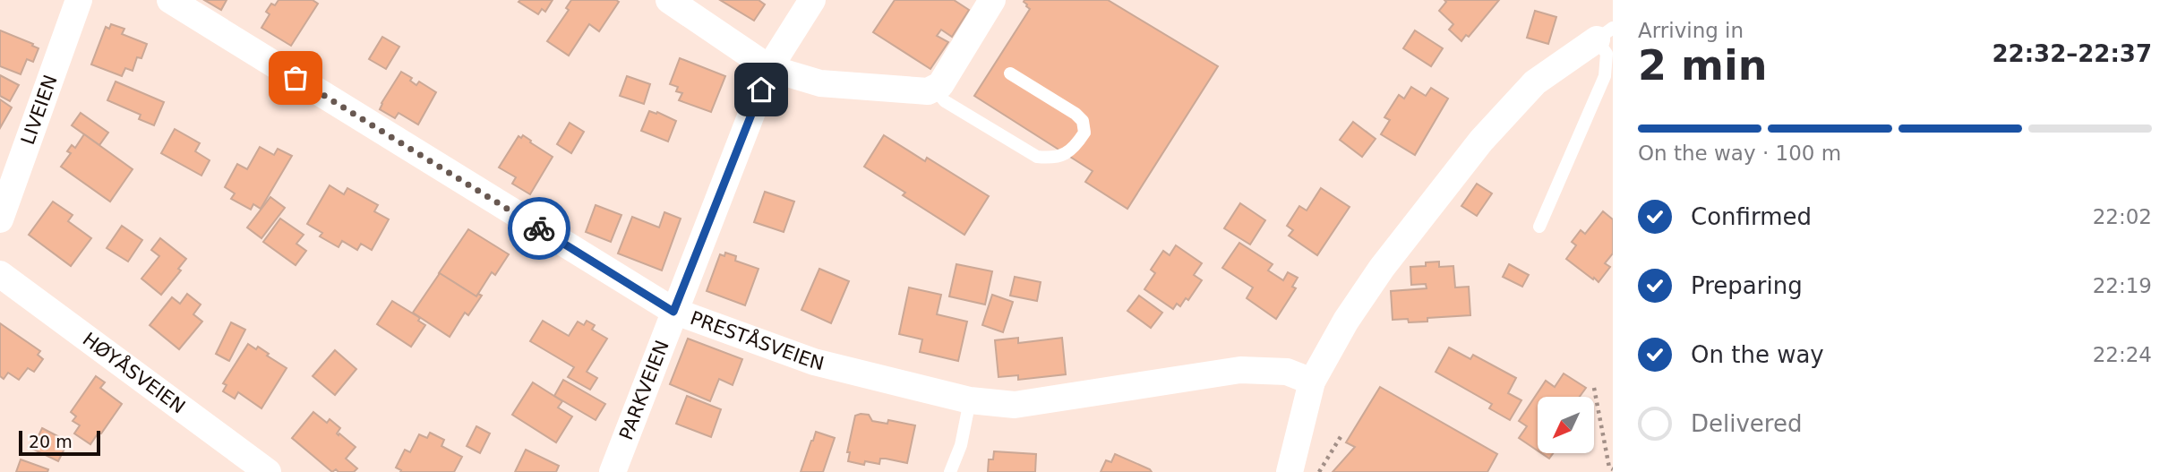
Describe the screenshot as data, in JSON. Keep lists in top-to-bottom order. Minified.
{"streets":{"street":["LIVEIEN","PRESTÅSVEIEN","HØYÅSVEIEN","PARKVEIEN"]},"crossings":[["PRESTÅSVEIEN","PARKVEIEN"]],"scale_bar":"20 m","north":"bottom left","page":{"heading":["2 min","Arriving in","22:32–22:37"],"bar":"On the way · 100 m","list":[["Confirmed","22:02"],["Preparing","22:19"],["On the way","22:24"],"Delivered"],"scale":"20 m"}}
